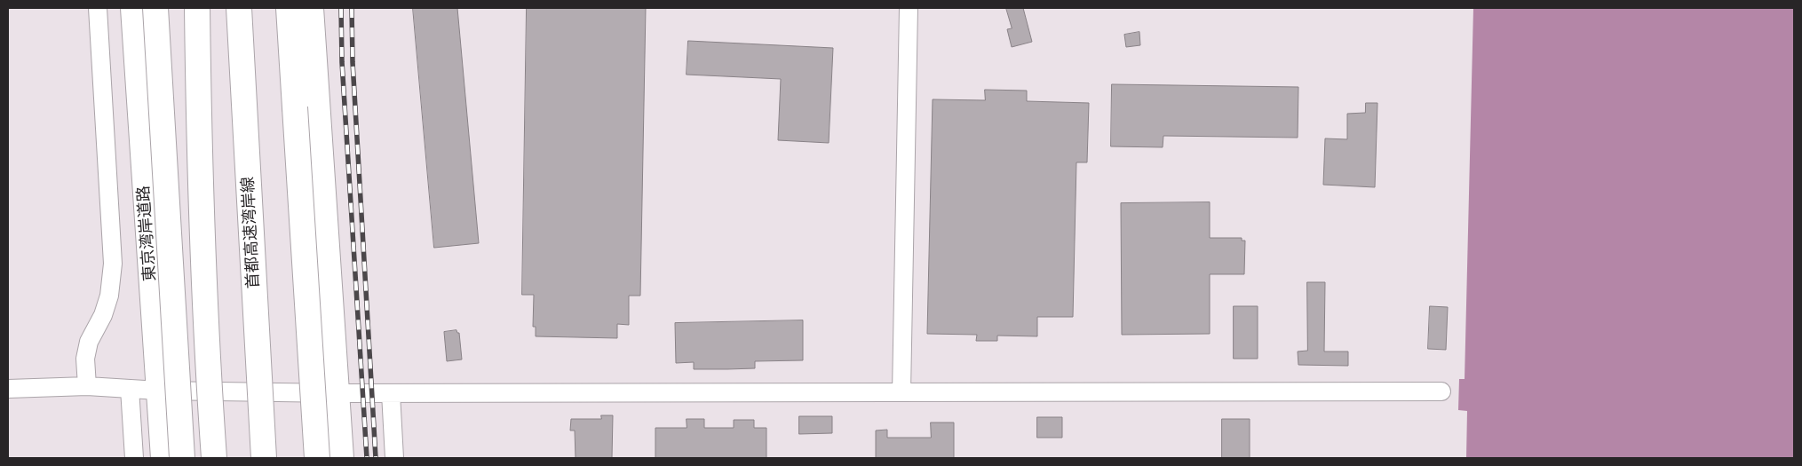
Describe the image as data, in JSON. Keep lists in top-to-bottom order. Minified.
{"streets":{"highway":["首都高速湾岸線","東京湾岸道路"]}}
